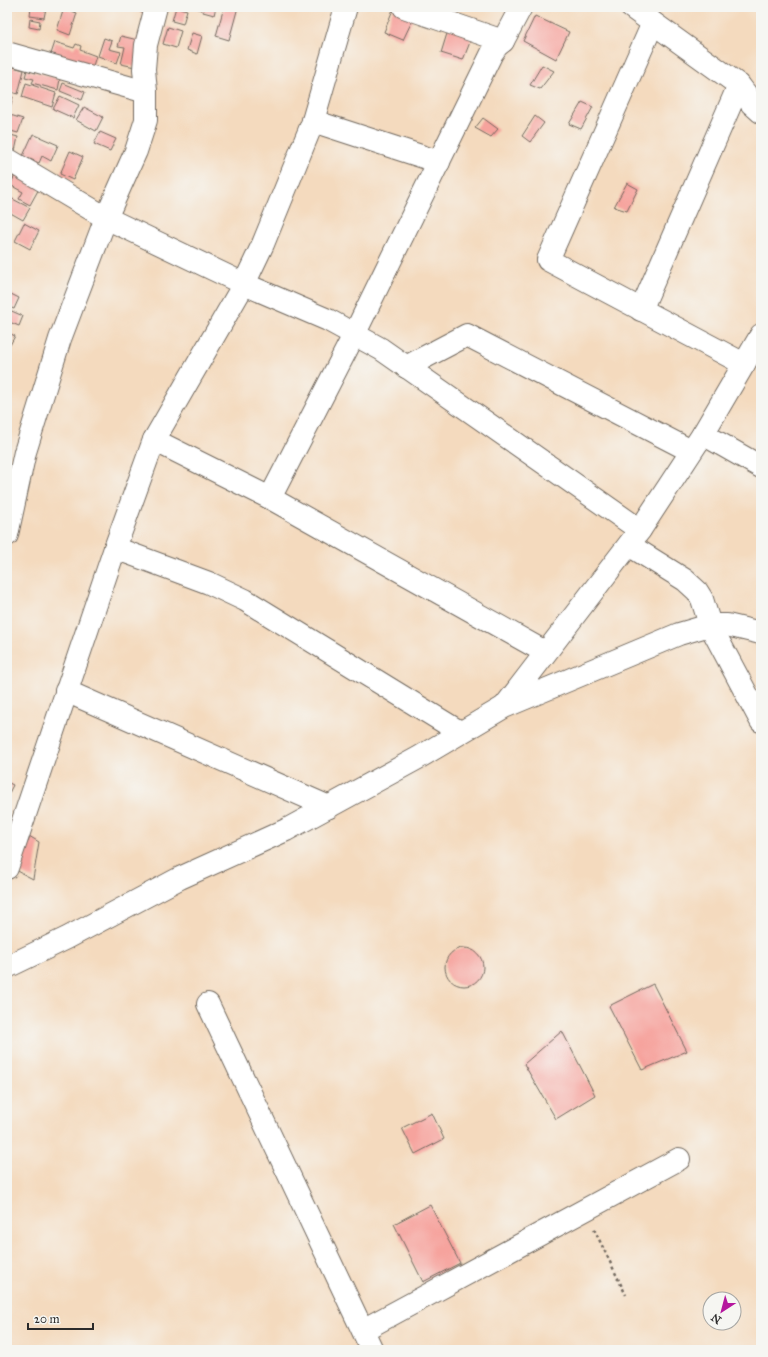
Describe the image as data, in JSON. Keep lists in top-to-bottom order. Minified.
{"scale_bar":"20 m","north":"bottom left"}
